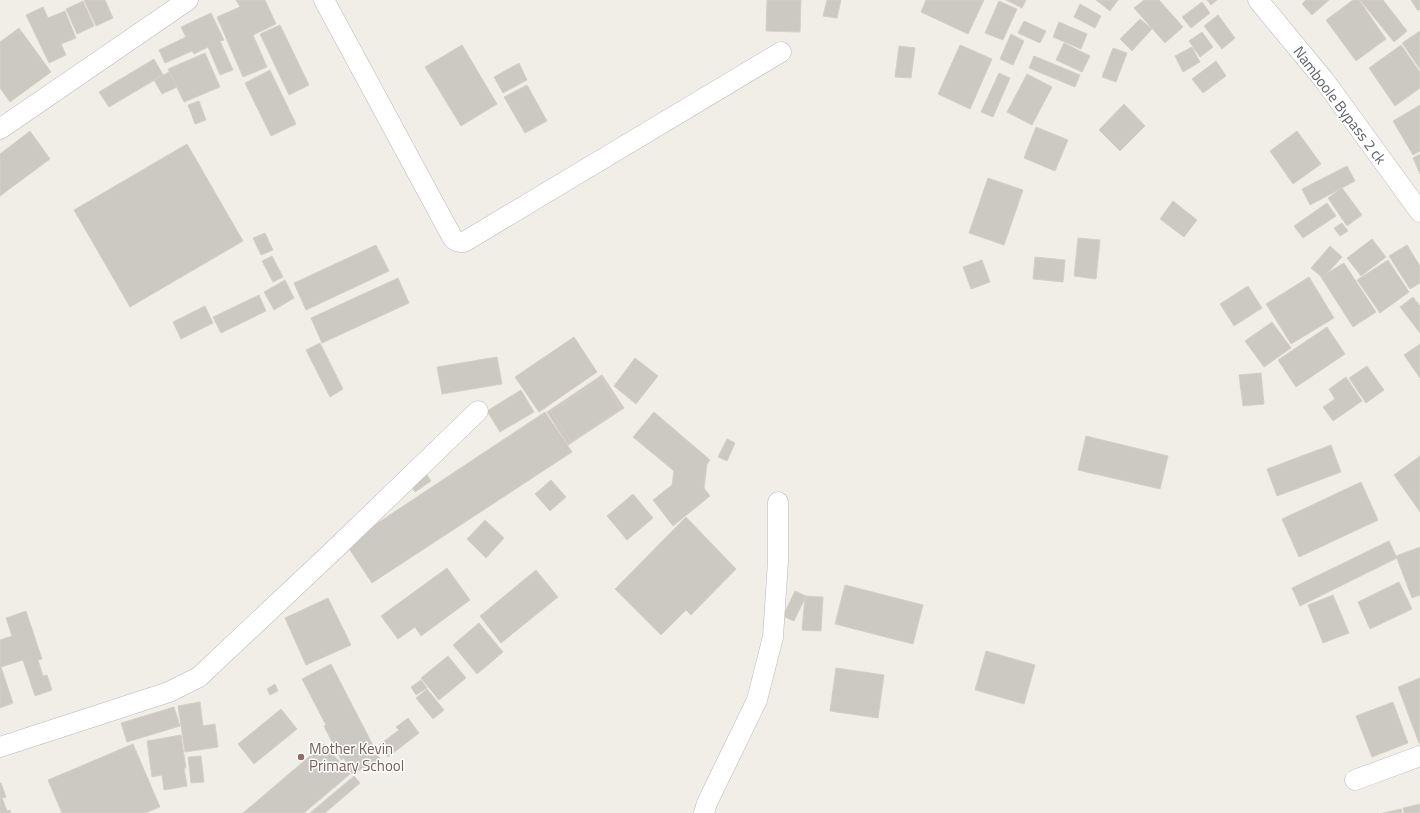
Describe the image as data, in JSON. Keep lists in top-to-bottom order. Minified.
{"streets":{"street":["Namboole Bypass 2 ck"]},"places":["Mother Kevin Primary School"]}
